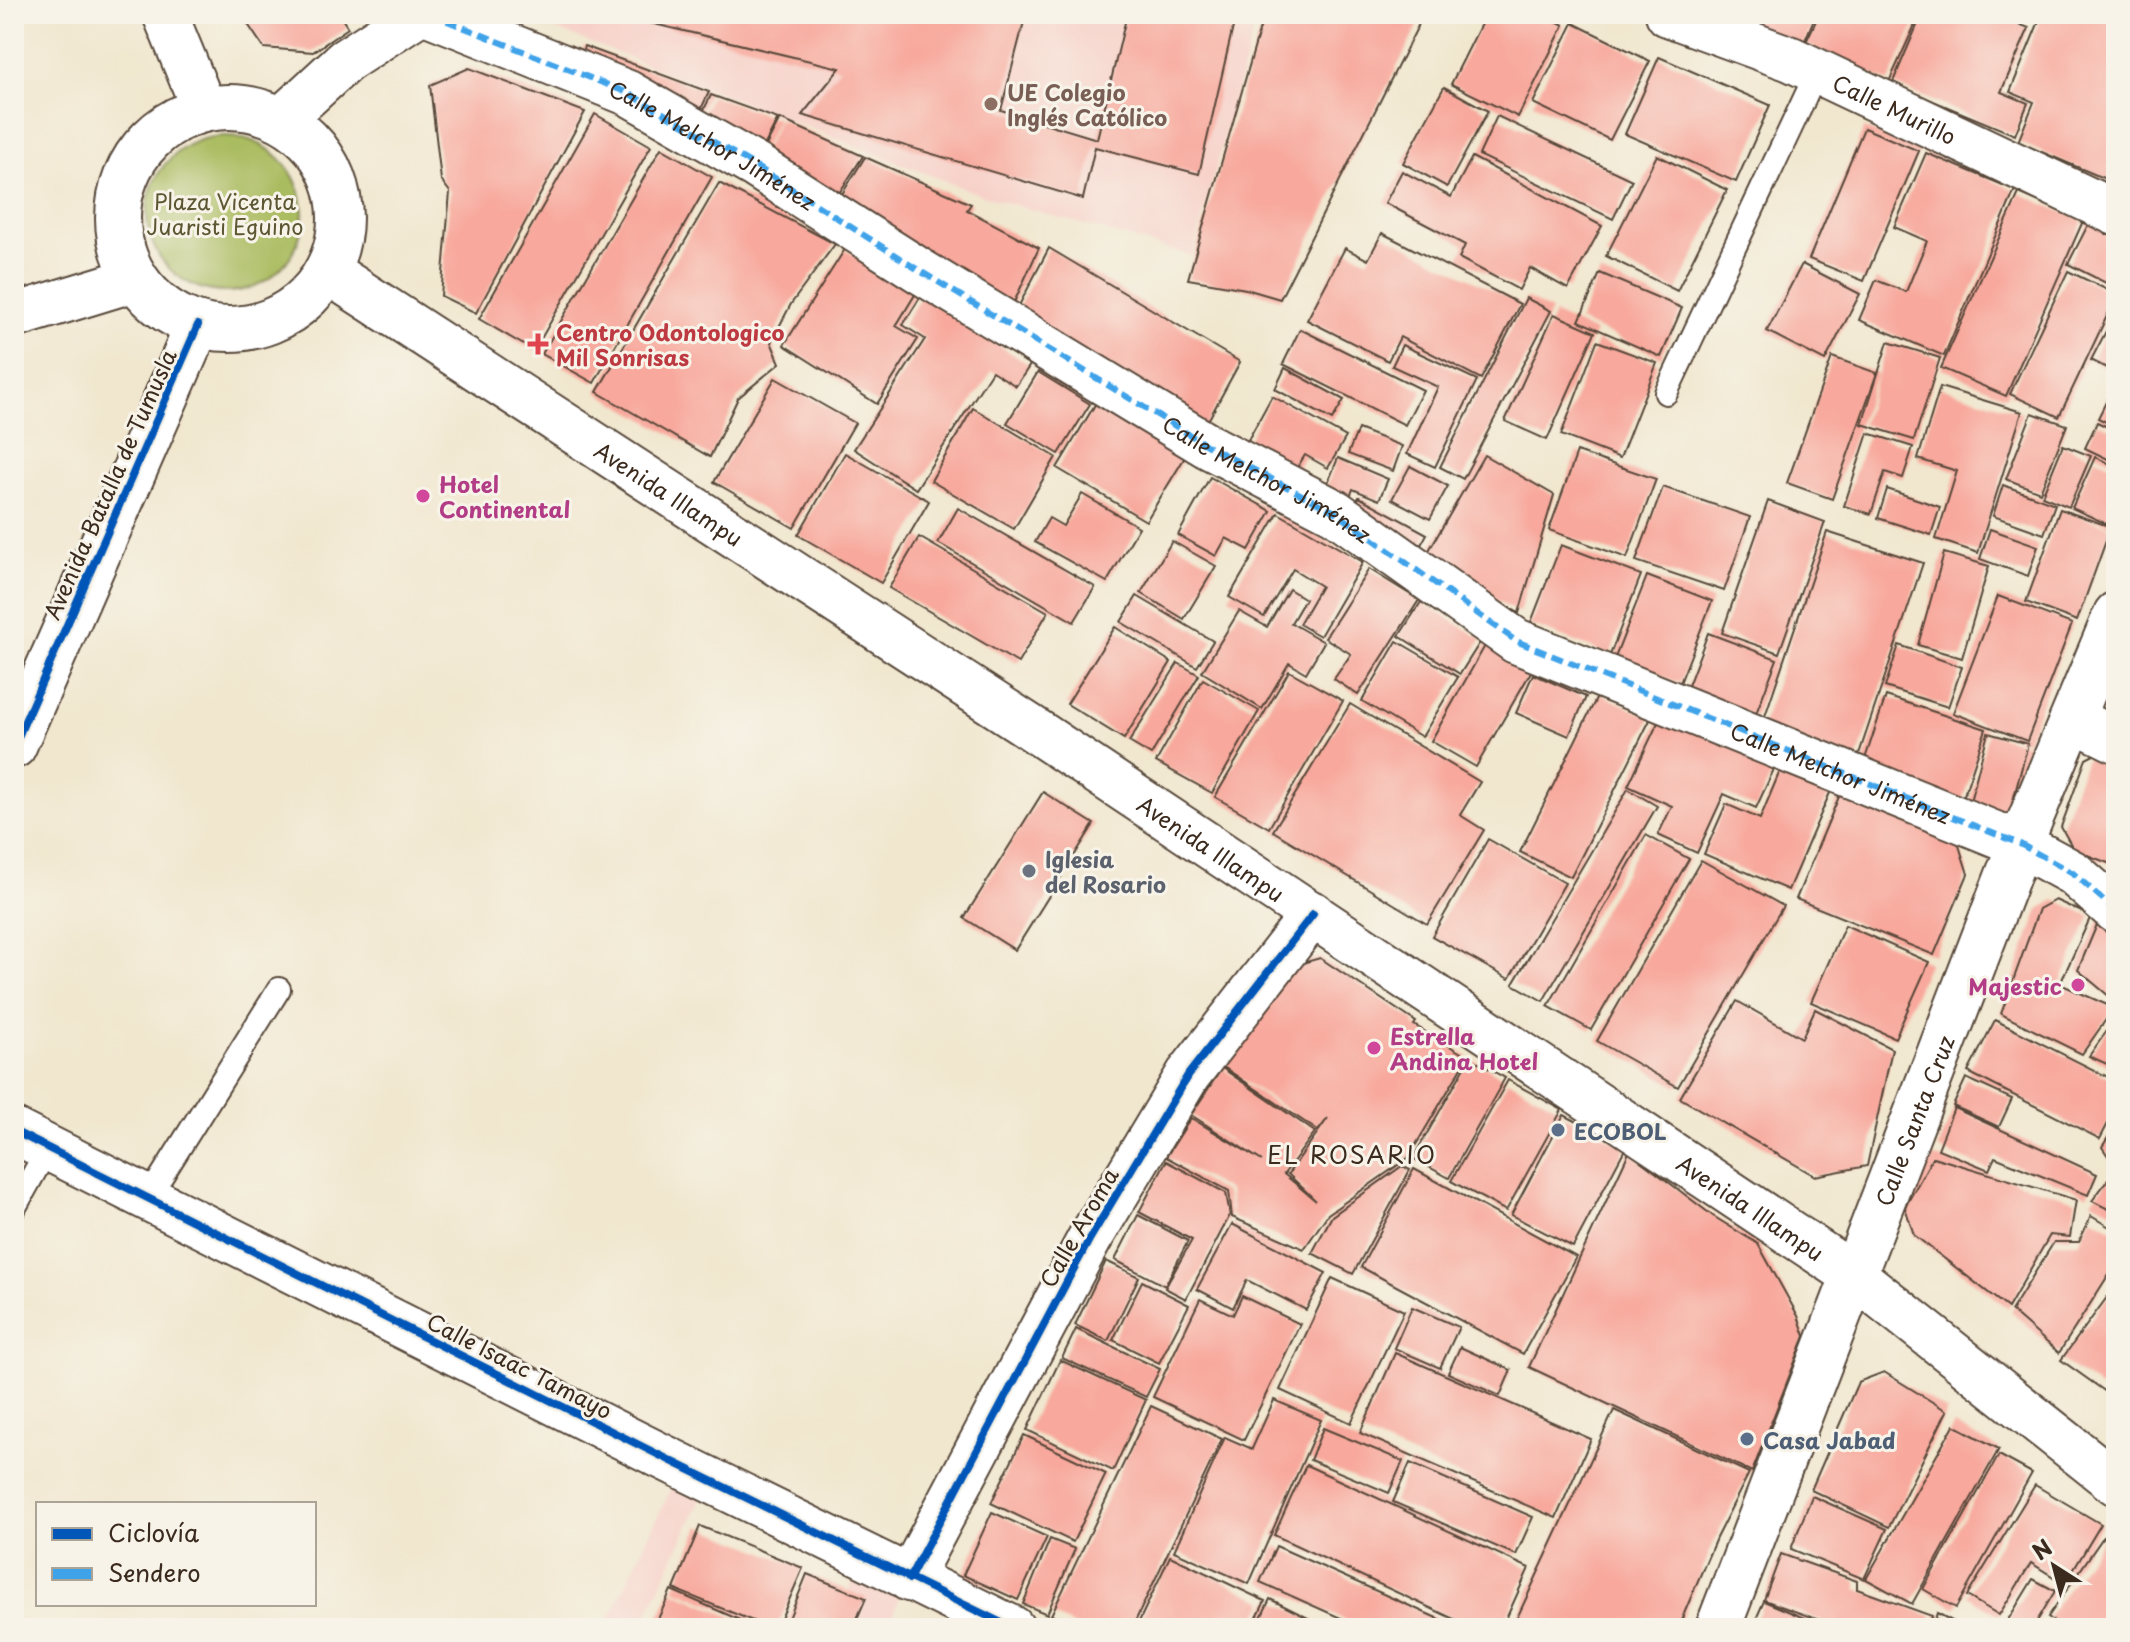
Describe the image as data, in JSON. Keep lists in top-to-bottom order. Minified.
{"streets":{"main road":["Calle Murillo","Calle Melchor Jiménez","Avenida Batalla de Tumusla","Avenida Illampu","Calle Santa Cruz","Calle Aroma","Calle Isaac Tamayo"]},"crossings":[["Calle Melchor Jiménez","Calle Santa Cruz"],["Avenida Batalla de Tumusla","Avenida Illampu"],["Avenida Illampu","Calle Santa Cruz"],["Avenida Illampu","Calle Aroma"],["Calle Aroma","Calle Isaac Tamayo"]],"districts":["EL ROSARIO"],"parks":["Plaza Vicenta Juaristi Eguino"],"places":{"other":["UE Colegio Inglés Católico","Hotel Continental","Iglesia del Rosario","Majestic","Estrella Andina Hotel","ECOBOL","Casa Jabad"],"health":["Centro Odontologico Mil Sonrisas"]},"legend":["Ciclovía","Sendero"],"north":"top left"}
